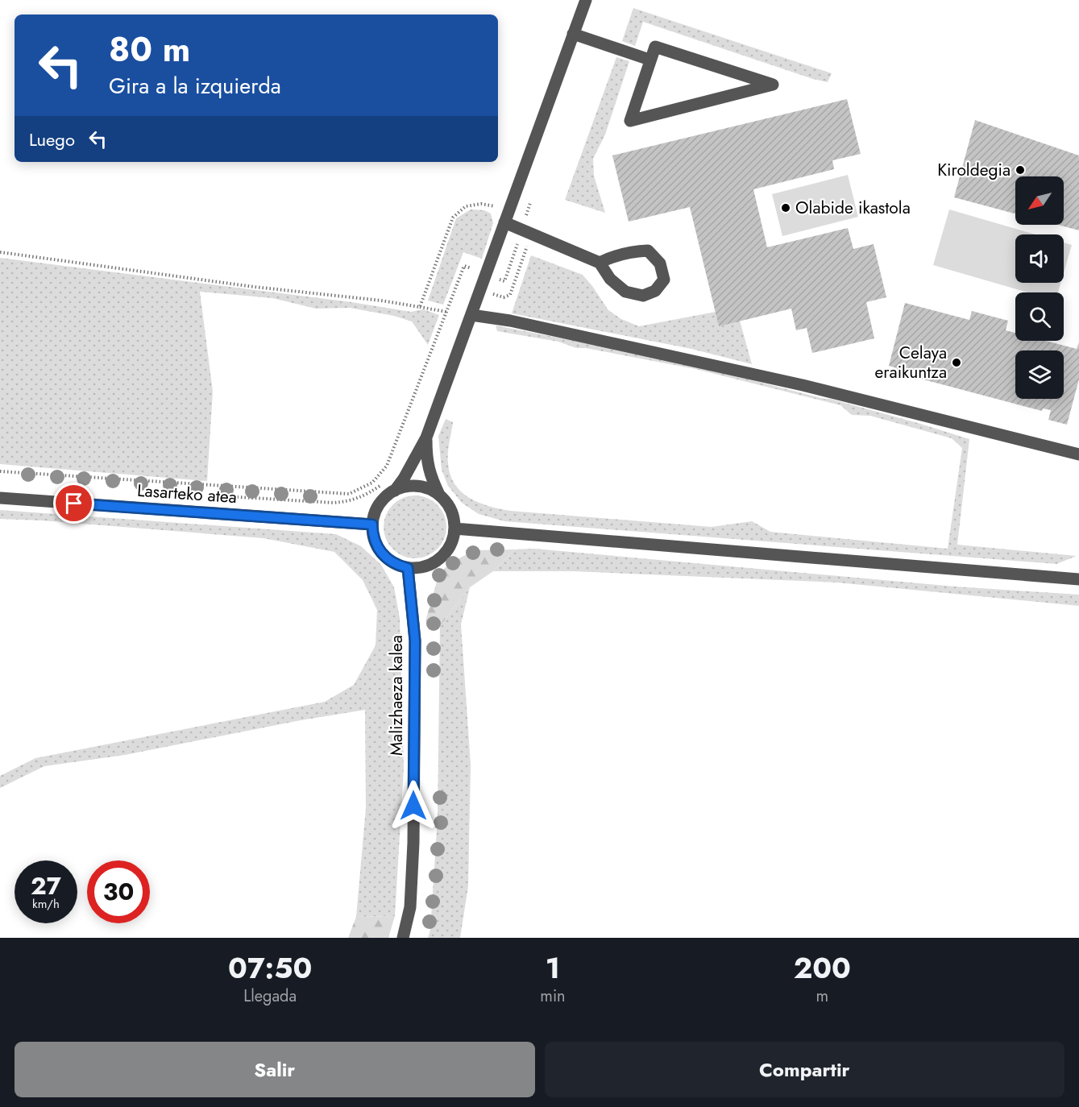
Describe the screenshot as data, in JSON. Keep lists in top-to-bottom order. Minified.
{"streets":{"street":["Lasarteko atea","Malizhaeza kalea"]},"crossings":[["Lasarteko atea","Malizhaeza kalea"]],"places":["Kiroldegia","Olabide ikastola","Celaya eraikuntza"],"north":"bottom left","page":{"turn":["80 m","Gira a la izquierda"],"then":"Luego","speed":"27 km/h","limit":"30","eta":["07:50","Llegada","1","min","200","m"],"buttons":["Salir","Compartir"]}}
